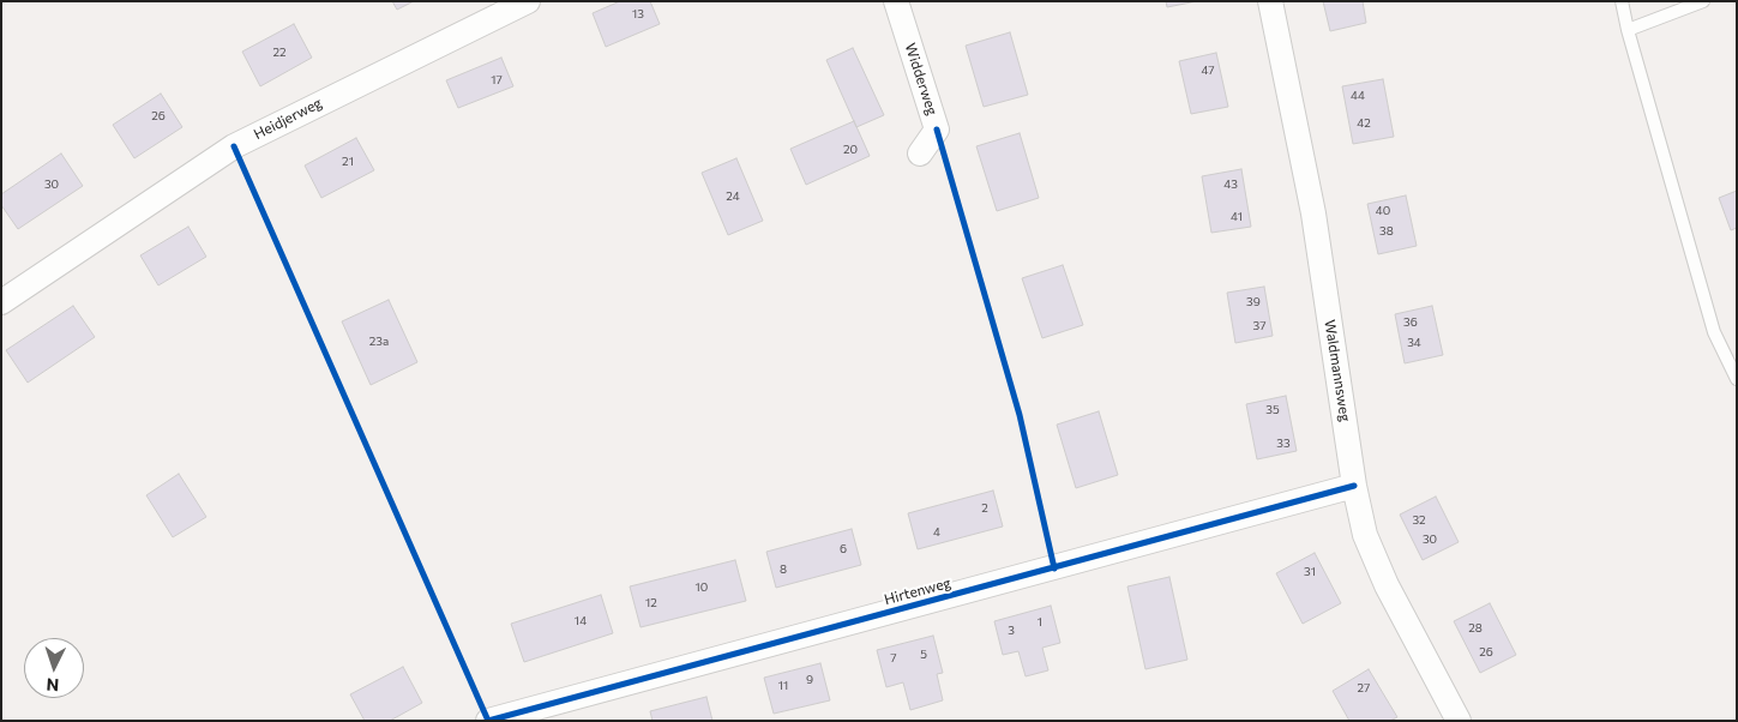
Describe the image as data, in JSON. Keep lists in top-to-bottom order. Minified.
{"streets":{"street":["Widderweg","Heidjerweg","Waldmannsweg","Hirtenweg"]},"crossings":[["Waldmannsweg","Hirtenweg"]],"house_numbers":["13","22","47","17","44","26","42","20","21","30","43","24","40","41","38","39","36","37","23a","34","35","33","2","32","4","30","6","8","31","10","12","14","1","28","3","26","5","7","9","11","27"],"north":"bottom"}
